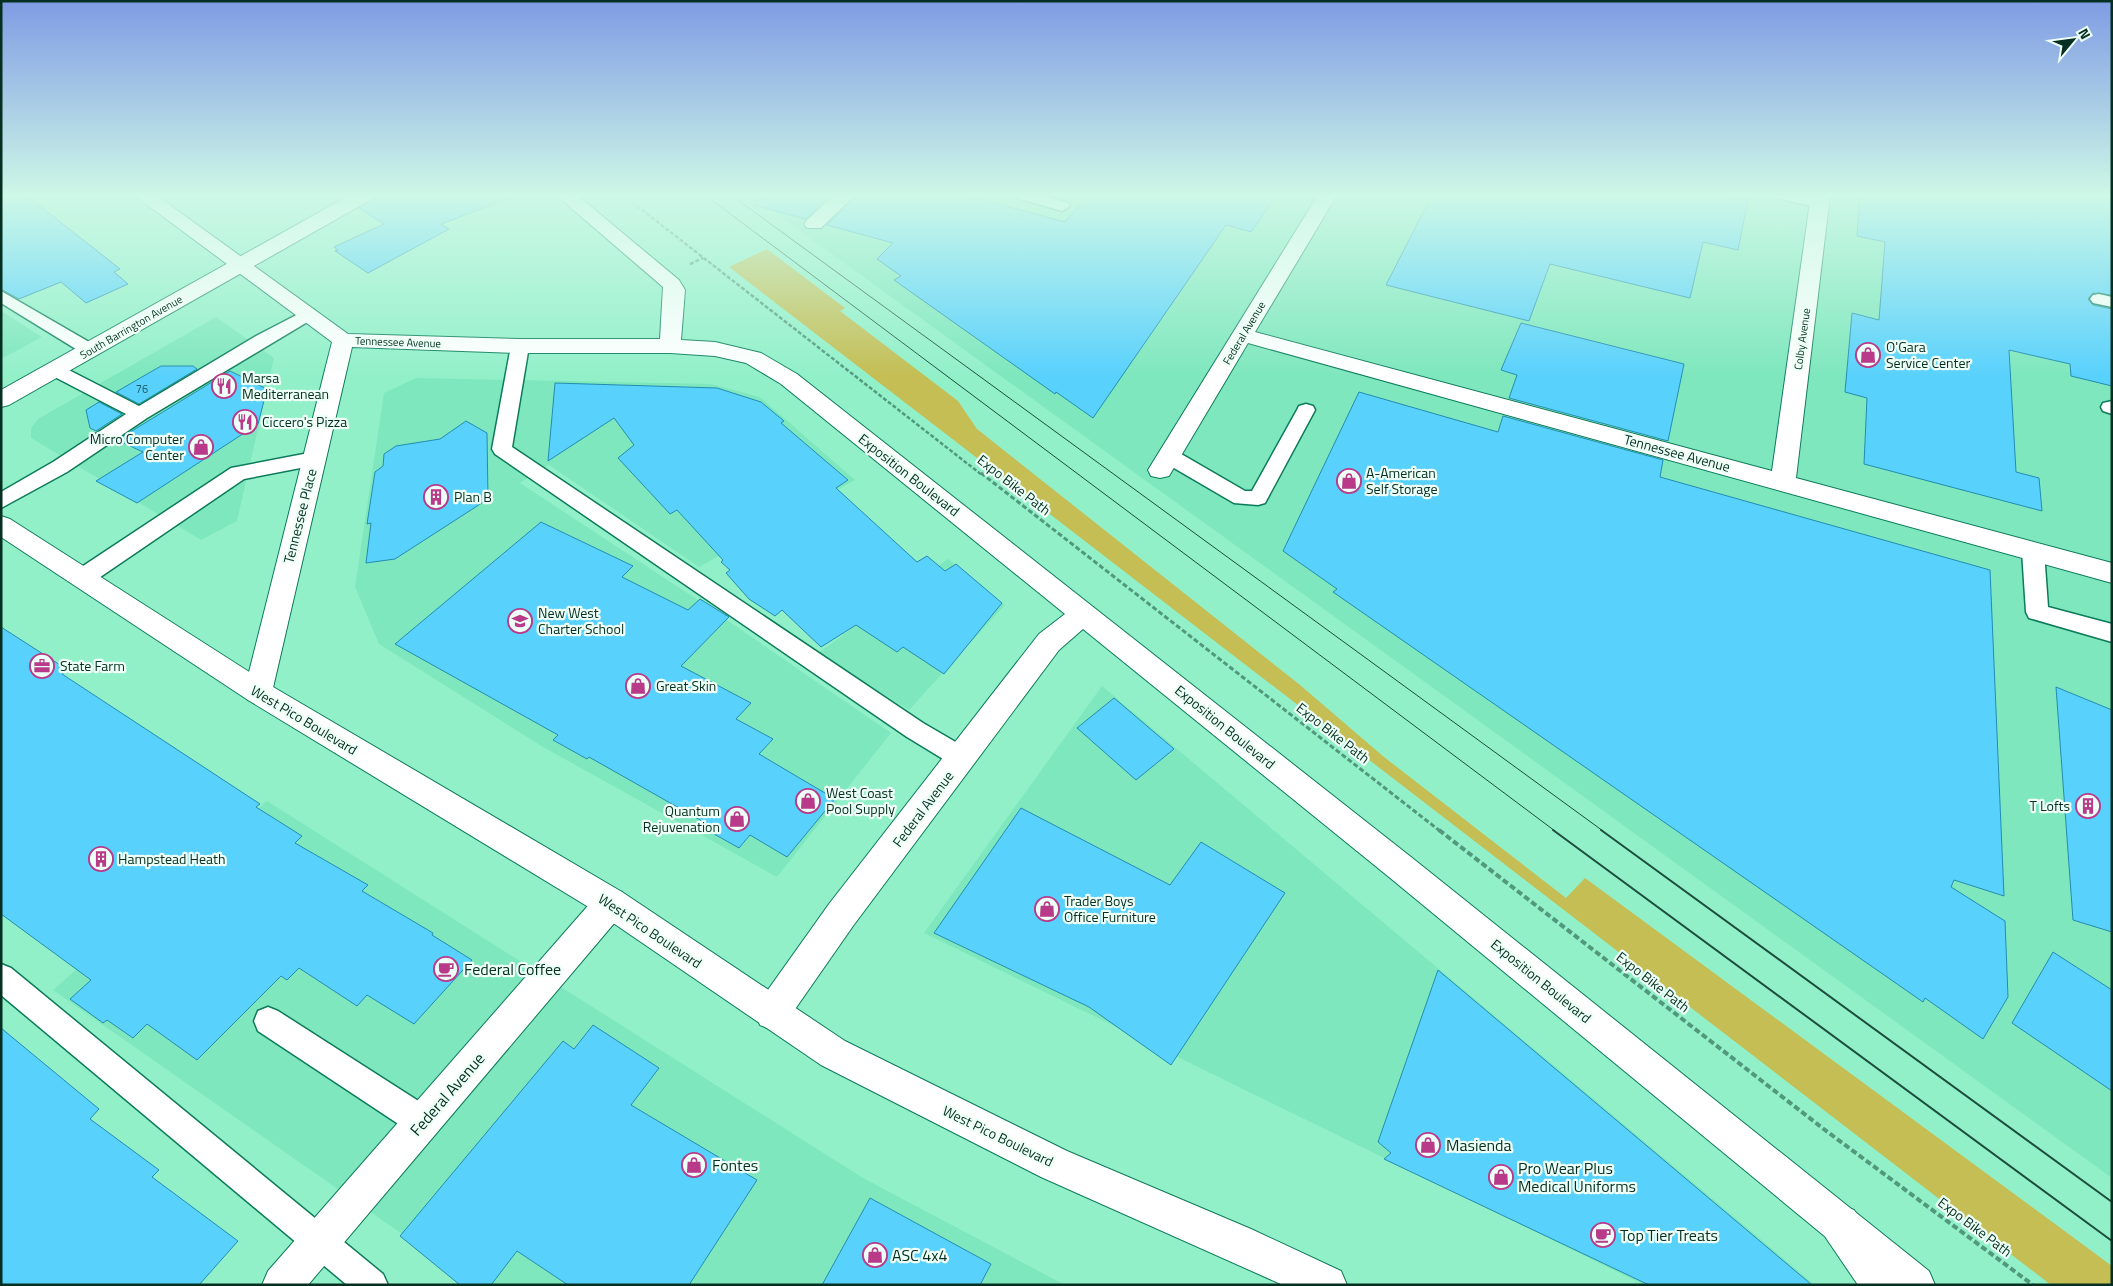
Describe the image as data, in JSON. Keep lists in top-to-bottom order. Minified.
{"streets":{"street":["South Barrington Avenue","Federal Avenue","Colby Avenue","Tennessee Avenue","Exposition Boulevard","Tennessee Place","West Pico Boulevard"],"path":["Expo Bike Path"]},"crossings":[["South Barrington Avenue","Tennessee Avenue"],["Federal Avenue","Tennessee Avenue"],["Federal Avenue","Exposition Boulevard"],["Federal Avenue","West Pico Boulevard"],["Colby Avenue","Tennessee Avenue"],["Tennessee Avenue","Exposition Boulevard"],["Tennessee Avenue","Tennessee Place"],["Tennessee Place","West Pico Boulevard"]],"places":{"shop":["O'Gara Service Center","Micro Computer Center","A-American Self Storage","Great Skin","West Coast Pool Supply","Quantum Rejuvenation","Trader Boys Office Furniture","Masienda","Fontes","Pro Wear Plus Medical Uniforms","ASC 4x4"],"restaurant":["Marsa Mediterranean","Ciccero's Pizza"],"building":["Plan B","T Lofts","Hampstead Heath"],"school or university":["New West Charter School"],"office":["State Farm"],"cafe":["Federal Coffee","Top Tier Treats"]},"house_numbers":["76"],"north":"top right"}
